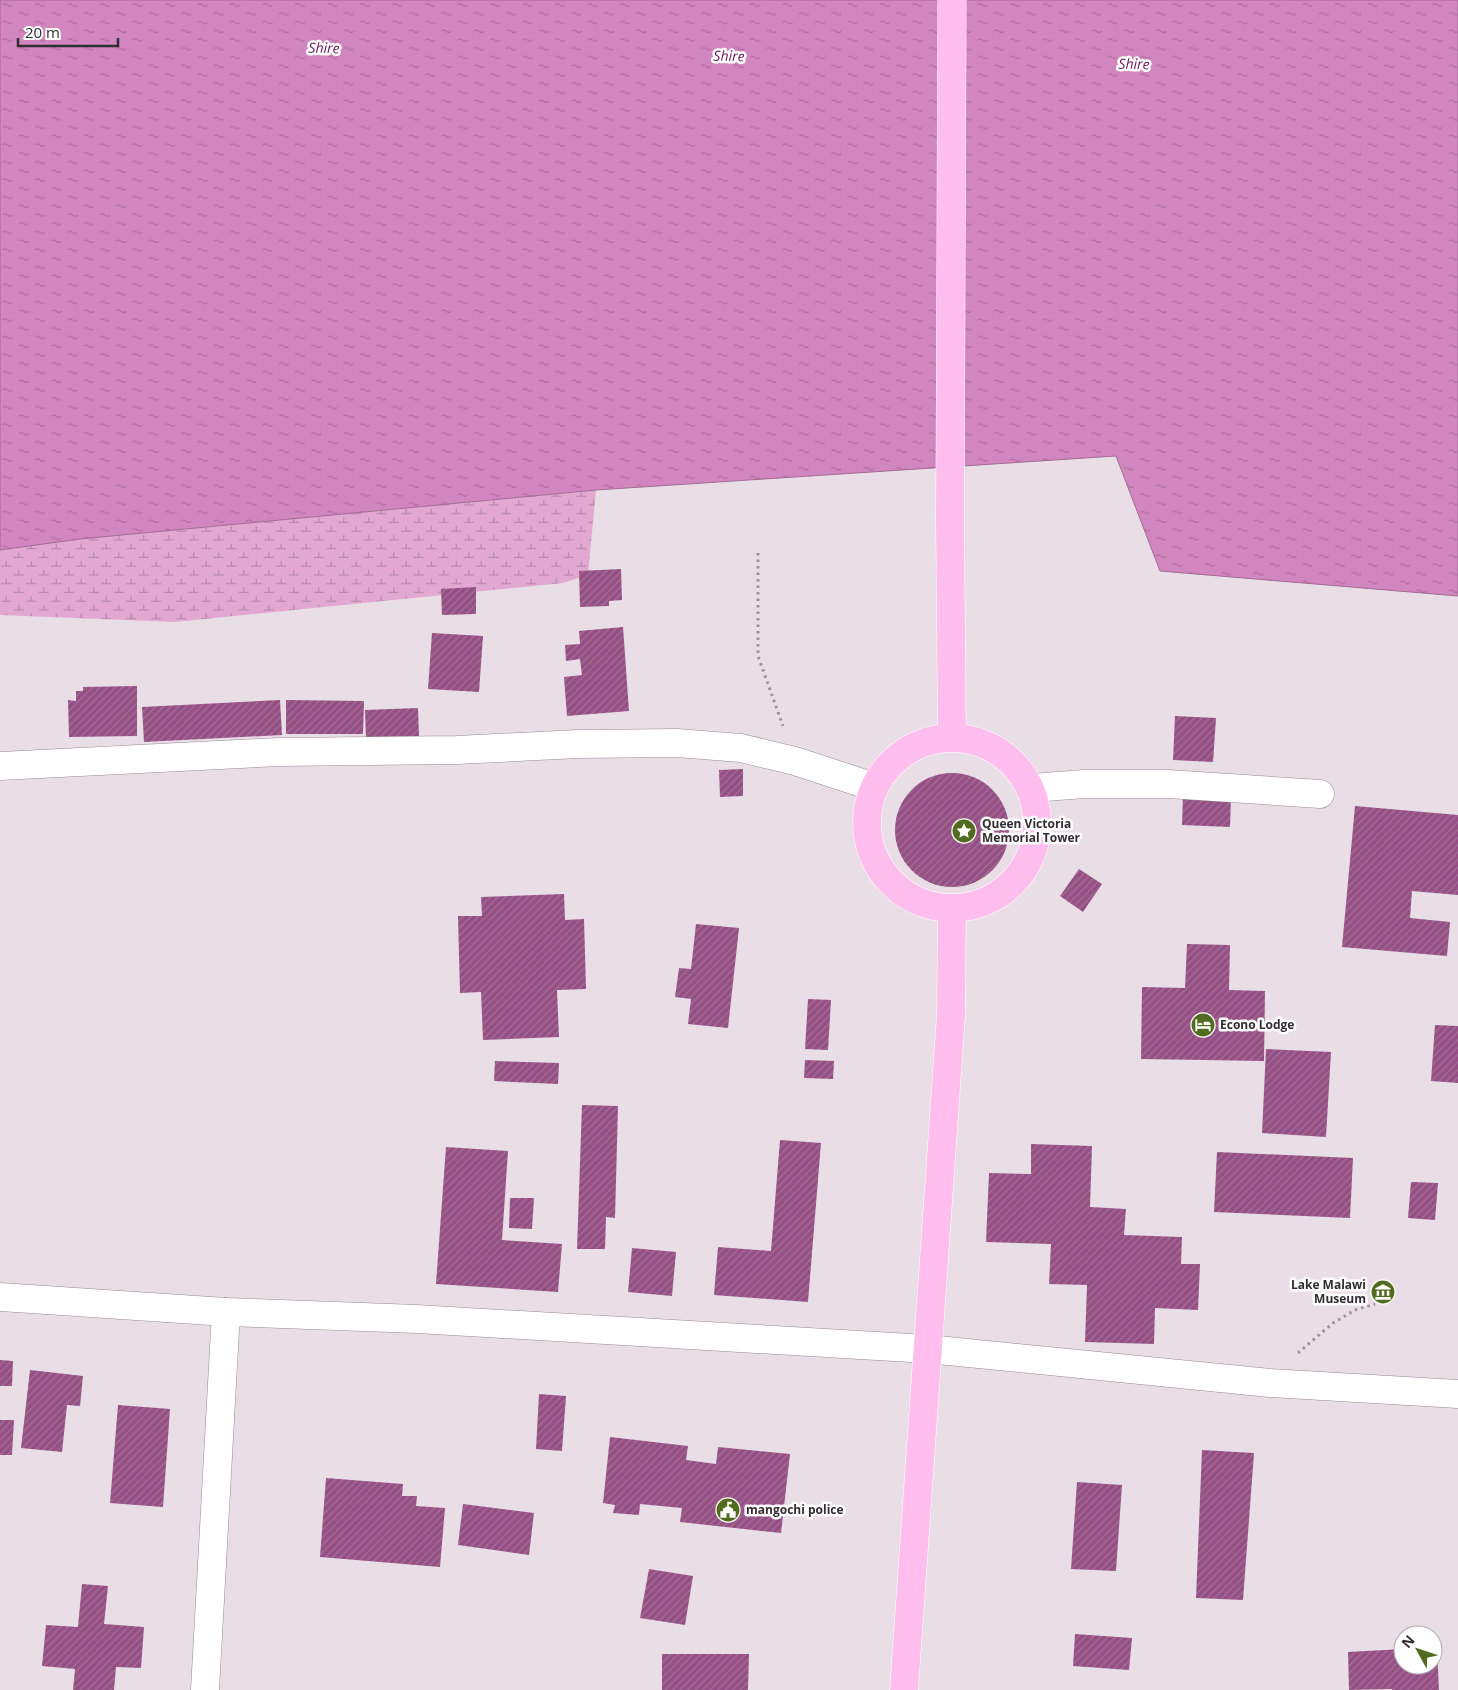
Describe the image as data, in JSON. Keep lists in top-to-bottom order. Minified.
{"water":["Shire"],"places":{"place":["Queen Victoria Memorial Tower"],"hotel":["Econo Lodge"],"museum":["Lake Malawi Museum"],"public building":["mangochi police"]},"scale_bar":"20 m","north":"top left"}
